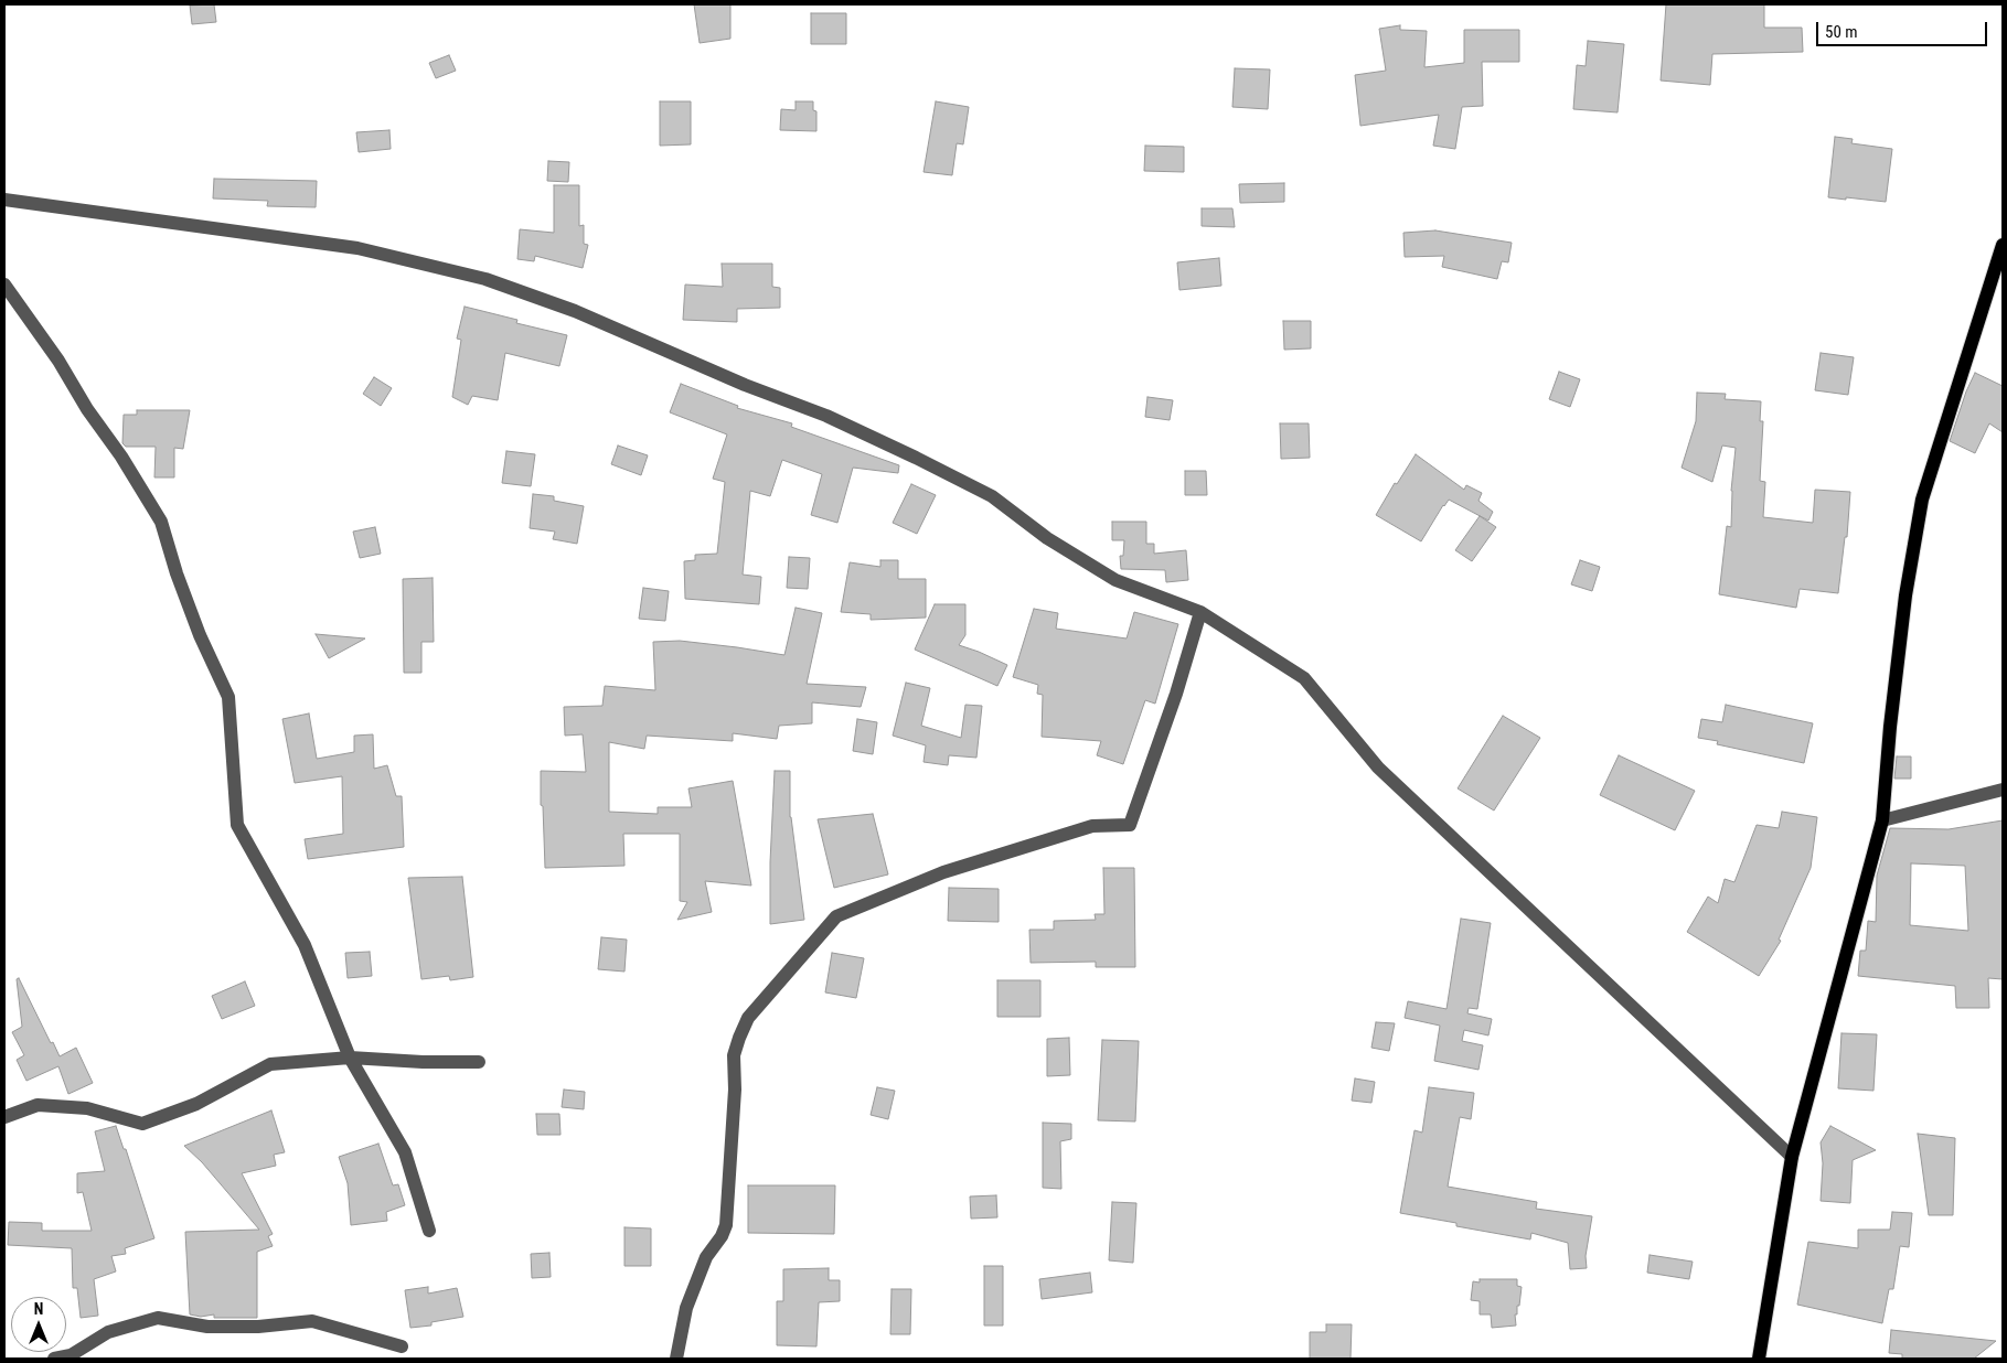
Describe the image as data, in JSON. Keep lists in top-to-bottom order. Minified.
{"scale_bar":"50 m","north":"top"}
